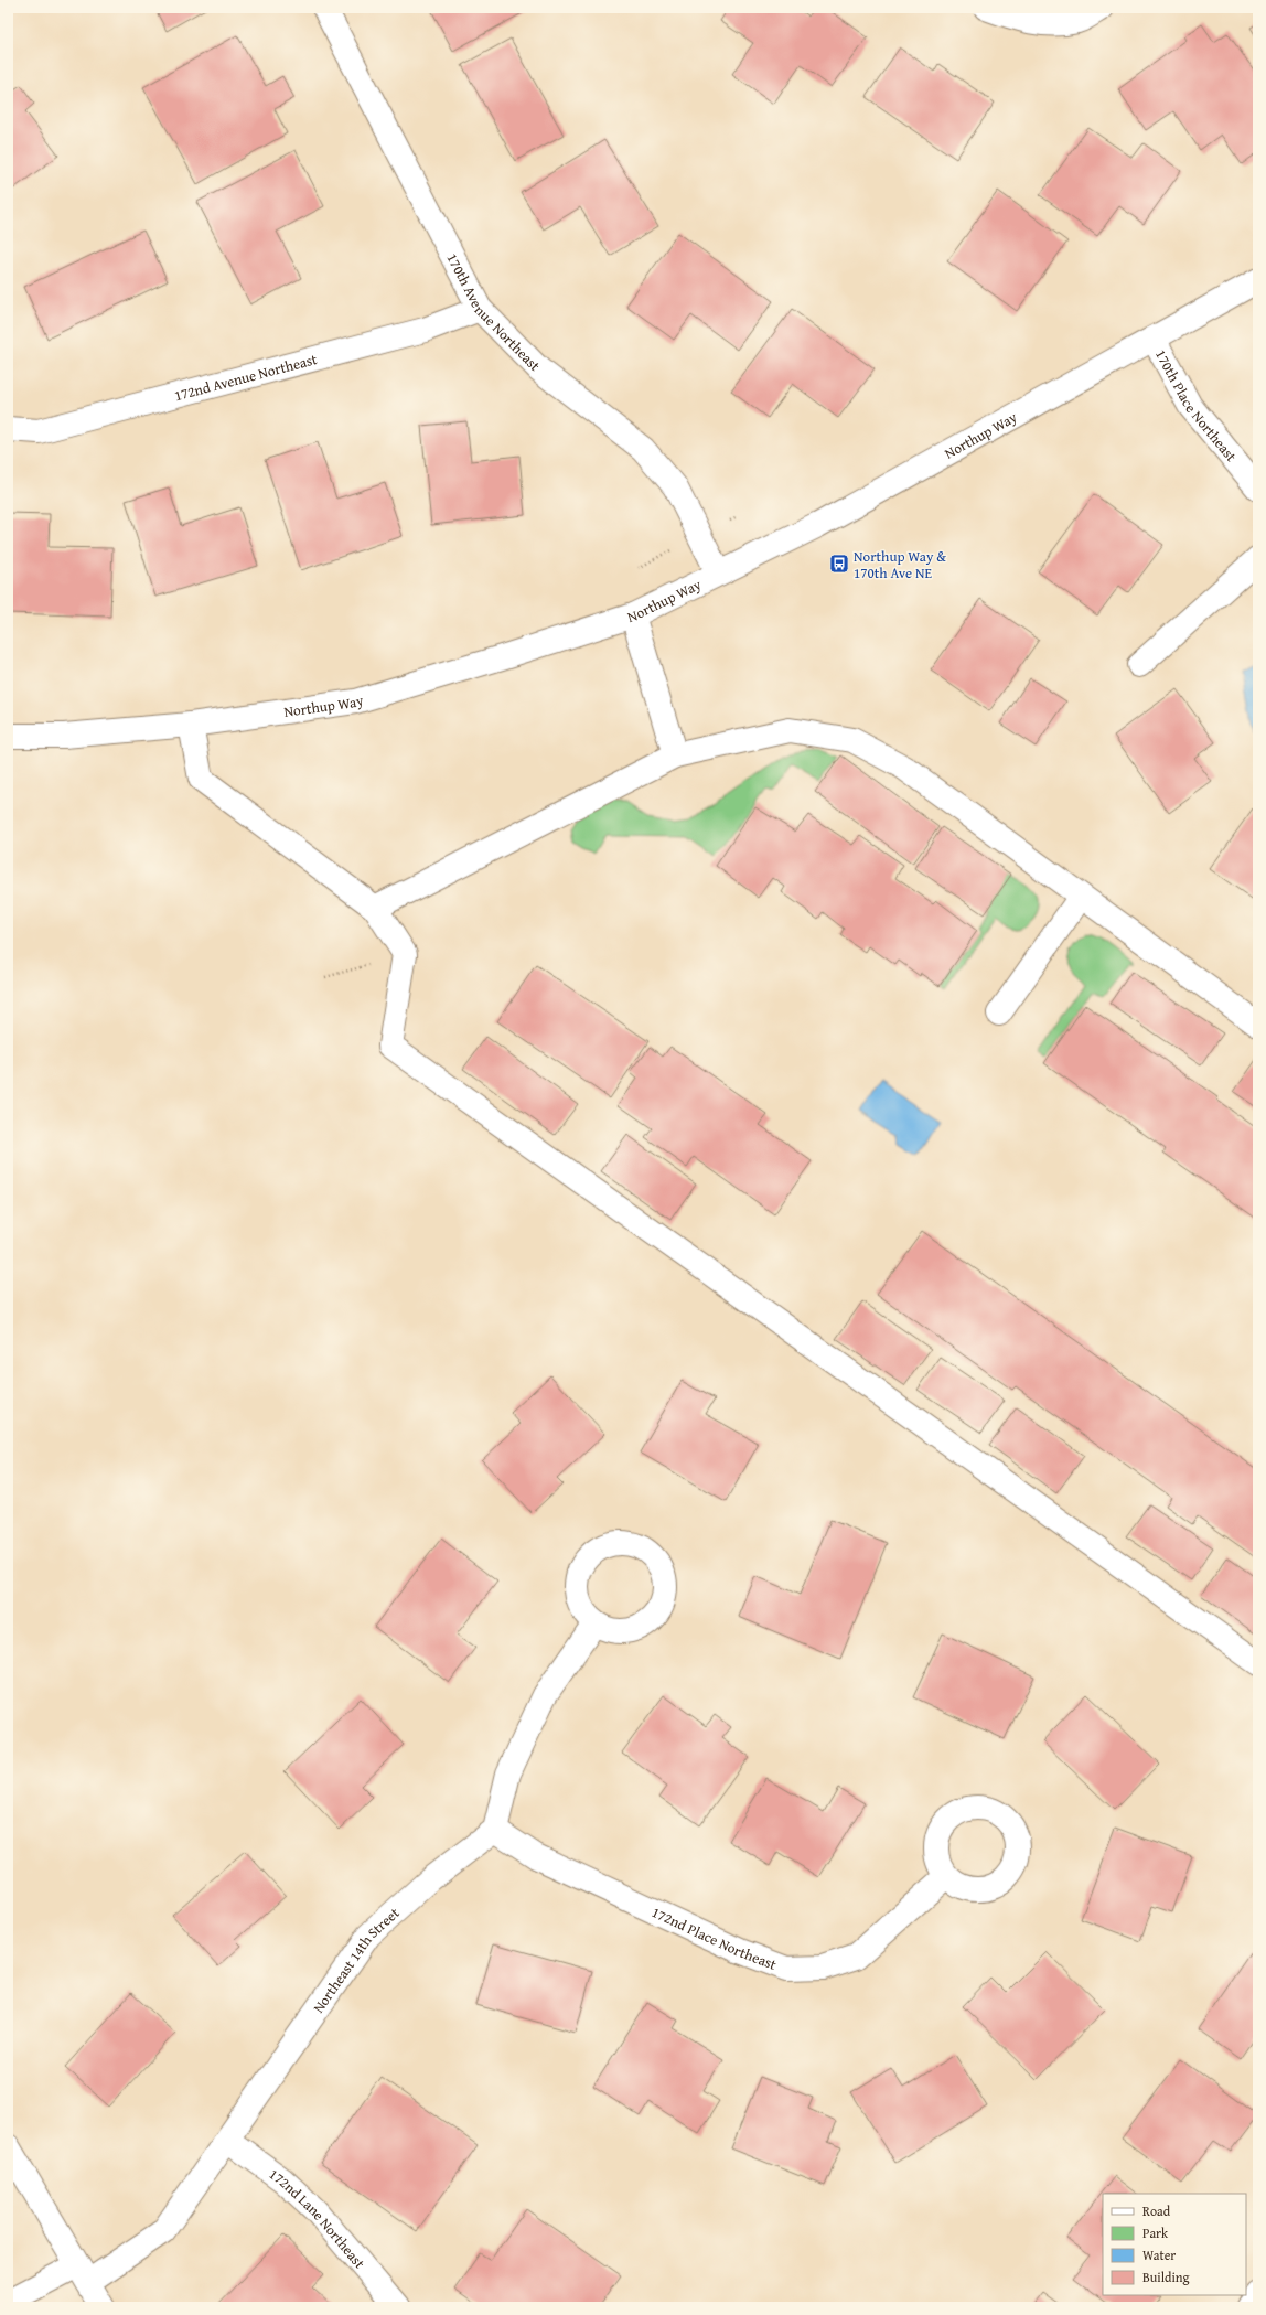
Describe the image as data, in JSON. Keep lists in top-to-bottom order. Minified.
{"streets":{"street":["170th Avenue Northeast","172nd Avenue Northeast","170th Place Northeast","Northup Way","172nd Place Northeast","Northeast 14th Street","172nd Lane Northeast"]},"crossings":[["170th Avenue Northeast","172nd Avenue Northeast"],["170th Avenue Northeast","Northup Way"],["170th Place Northeast","Northup Way"],["172nd Place Northeast","Northeast 14th Street"],["Northeast 14th Street","172nd Lane Northeast"]],"places":{"bus stop":["Northup Way & 170th Ave NE"]},"legend":["Road","Park","Water","Building"]}
